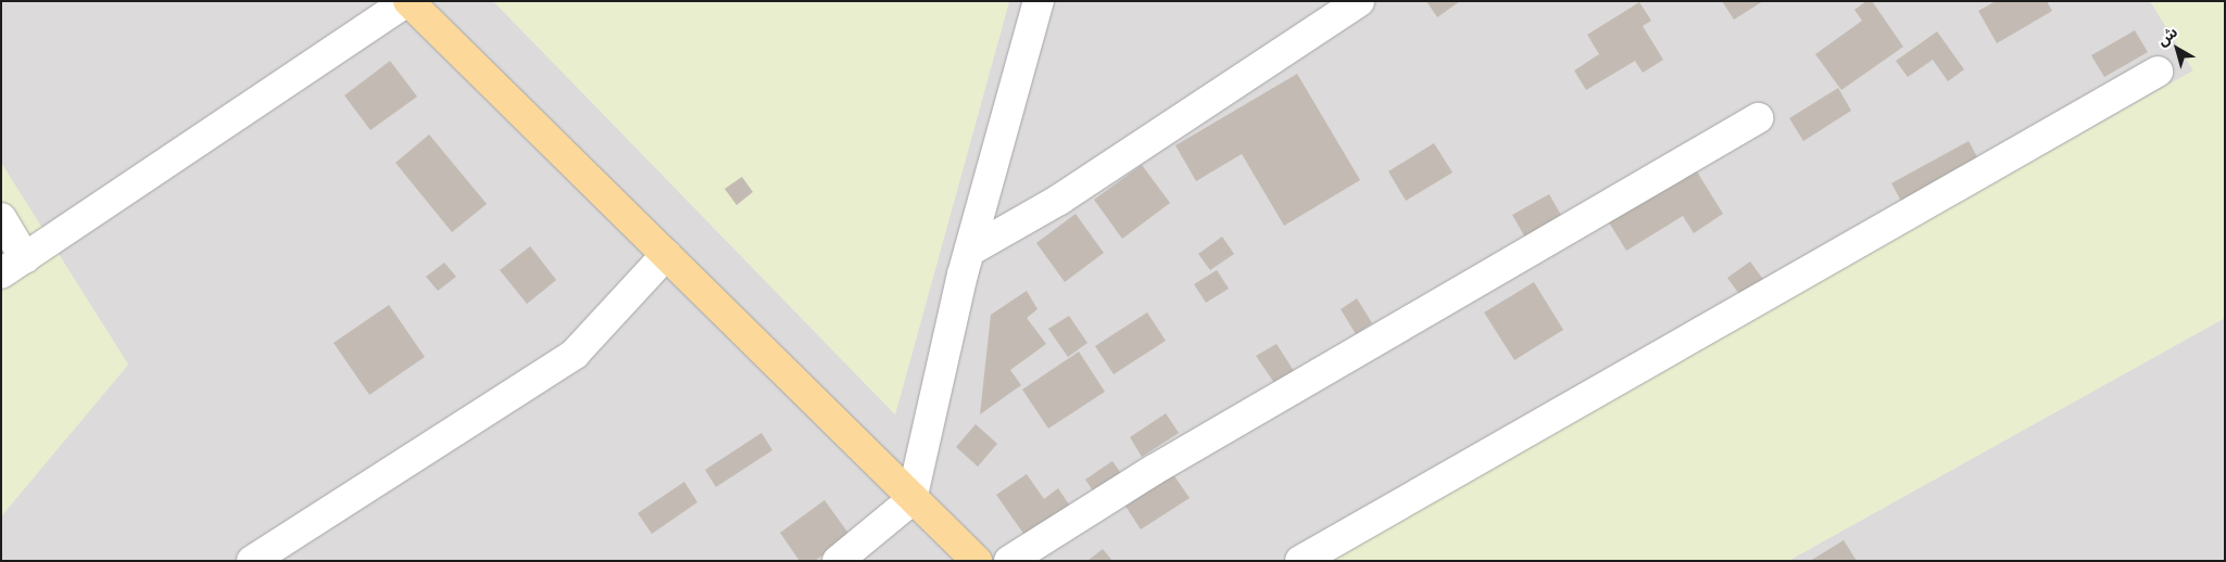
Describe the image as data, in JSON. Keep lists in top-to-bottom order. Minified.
{"north":"top left"}
